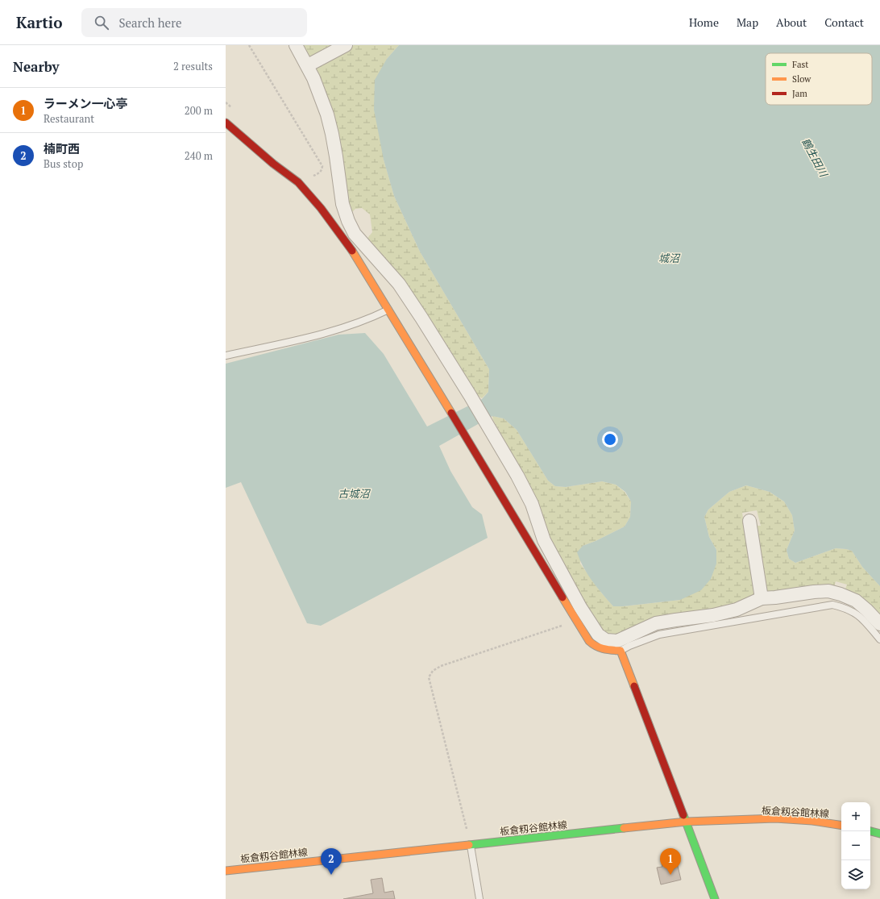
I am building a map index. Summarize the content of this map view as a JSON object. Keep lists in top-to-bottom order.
{
  "streets": {
    "street": ["板倉籾谷館林線"]
  },
  "water": ["鶴生田川", "城沼", "古城沼"],
  "legend": ["Fast", "Slow", "Jam"],
  "page": {
    "header": "Kartio",
    "search": "Search here",
    "nav": [
      "Home",
      "Map",
      "About",
      "Contact"
    ],
    "heading": ["Nearby", "2 results"],
    "list": [
      {
        "mark": "1",
        "name": "ラーメン一心亭",
        "note": "Restaurant",
        "value": "200 m"
      },
      {
        "mark": "2",
        "name": "楠町西",
        "note": "Bus stop",
        "value": "240 m"
      }
    ],
    "map_buttons": ["+", "−"],
    "pins": ["1", "2"]
  }
}
